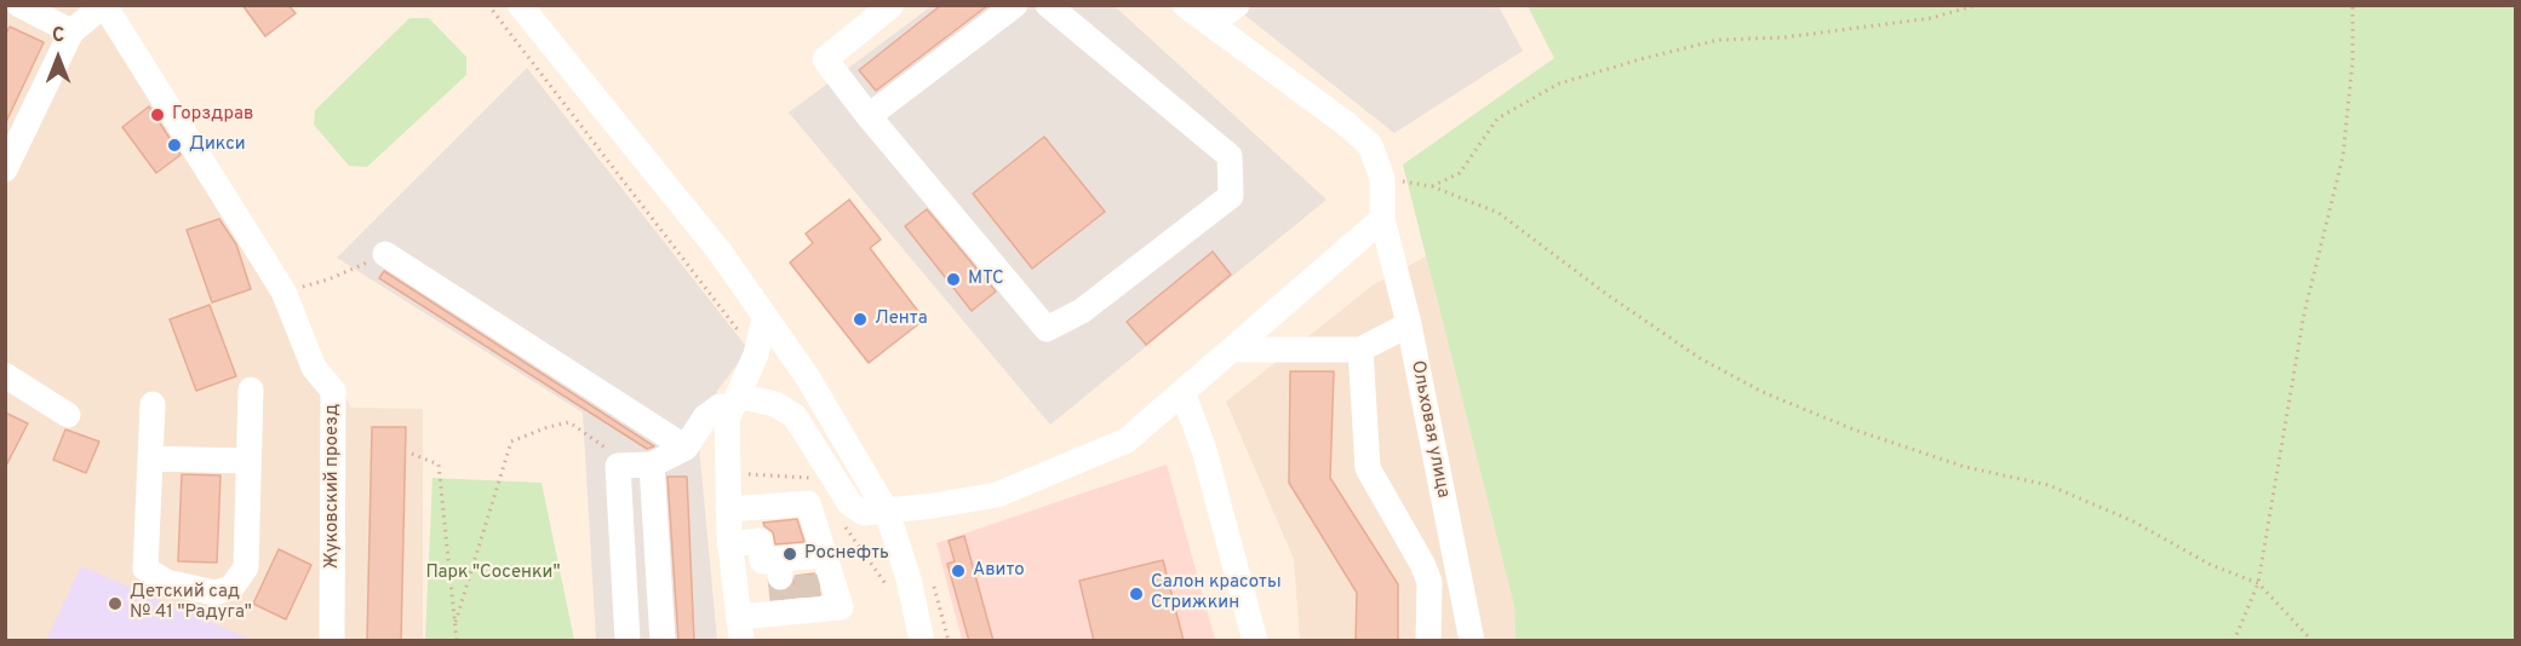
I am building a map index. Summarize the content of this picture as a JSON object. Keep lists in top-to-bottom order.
{
  "streets": {
    "street": ["Ольховая улица", "Жуковский проезд"]
  },
  "parks": ["Парк \"Сосенки\""],
  "places": [
    "Горздрав",
    "Дикси",
    "МТС",
    "Лента",
    "Роснефть",
    "Авито",
    "Салон красоты Стрижкин",
    "Детский сад № 41 \"Радуга\""
  ],
  "north": "top"
}
